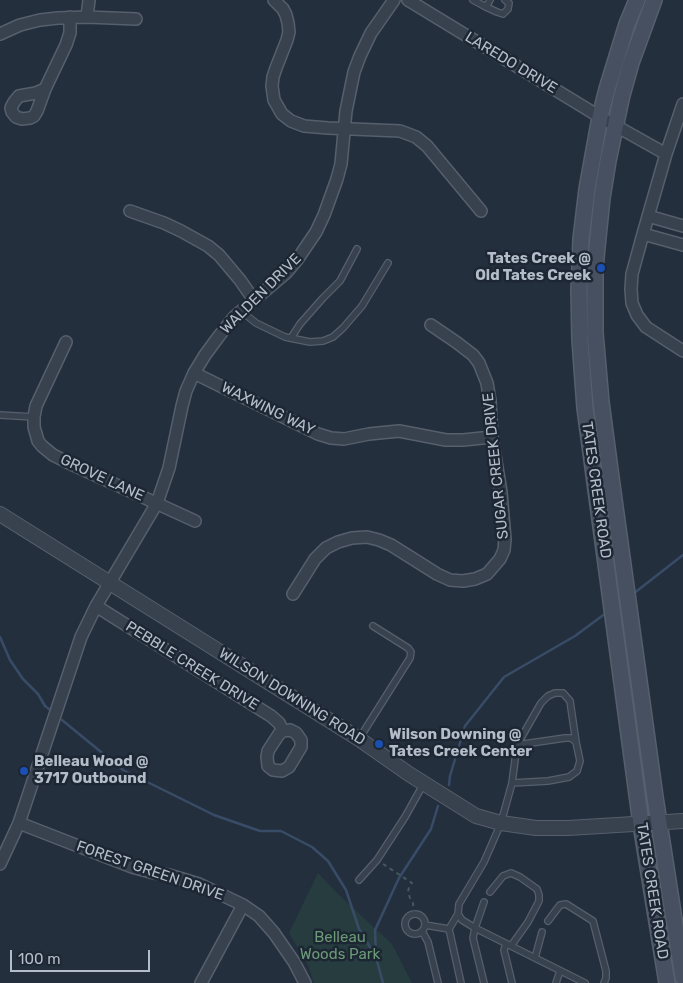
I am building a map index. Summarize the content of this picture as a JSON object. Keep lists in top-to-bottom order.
{
  "streets": {
    "main road": ["TATES CREEK ROAD"],
    "street": [
      "LAREDO DRIVE",
      "WALDEN DRIVE",
      "WAXWING WAY",
      "SUGAR CREEK DRIVE",
      "GROVE LANE",
      "PEBBLE CREEK DRIVE",
      "WILSON DOWNING ROAD",
      "FOREST GREEN DRIVE"
    ]
  },
  "crossings": [
    ["LAREDO DRIVE", "TATES CREEK ROAD"],
    ["WALDEN DRIVE", "WAXWING WAY"],
    ["WALDEN DRIVE", "GROVE LANE"],
    ["WALDEN DRIVE", "PEBBLE CREEK DRIVE"],
    ["WALDEN DRIVE", "WILSON DOWNING ROAD"],
    ["WALDEN DRIVE", "FOREST GREEN DRIVE"],
    ["WAXWING WAY", "SUGAR CREEK DRIVE"],
    ["TATES CREEK ROAD", "WILSON DOWNING ROAD"]
  ],
  "parks": ["Belleau Woods Park"],
  "places": ["Tates Creek @ Old Tates Creek", "Wilson Downing @ Tates Creek Center", "Belleau Wood @ 3717 Outbound"],
  "scale_bar": "100 m"
}
